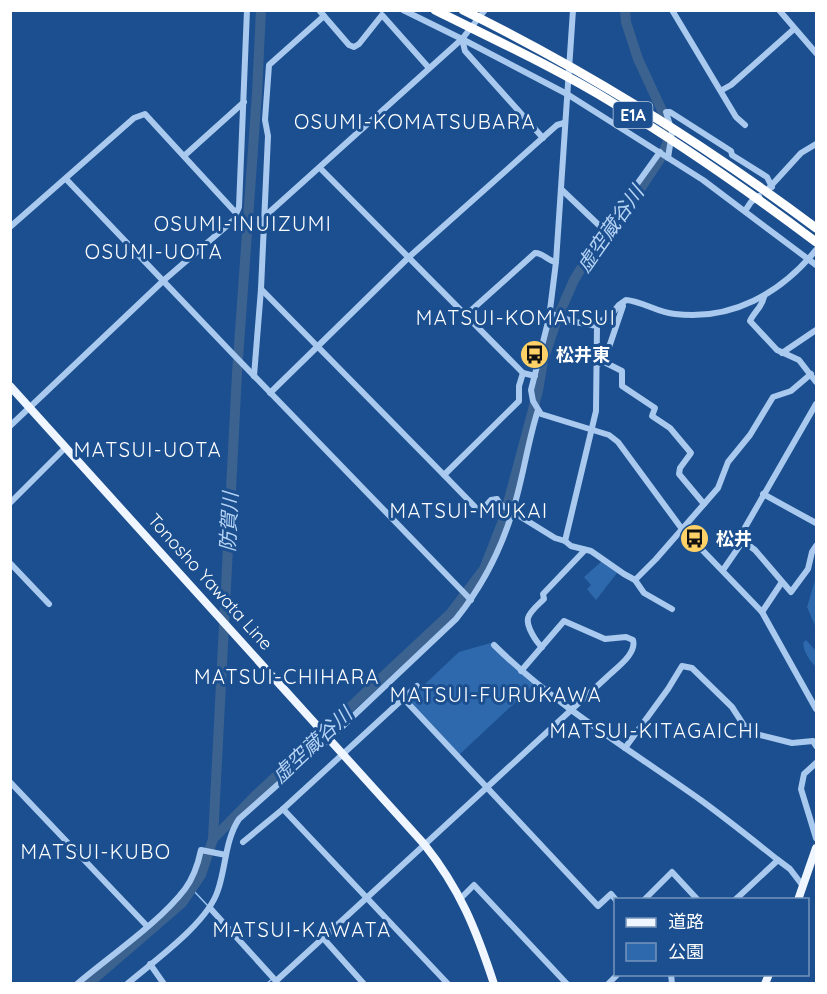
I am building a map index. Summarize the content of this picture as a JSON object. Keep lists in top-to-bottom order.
{
  "streets": {
    "highway": ["E1A"],
    "main road": ["Tonosho Yawata Line"]
  },
  "districts": [
    "OSUMI-KOMATSUBARA",
    "OSUMI-INUIZUMI",
    "OSUMI-UOTA",
    "MATSUI-KOMATSUI",
    "MATSUI-UOTA",
    "MATSUI-MUKAI",
    "MATSUI-CHIHARA",
    "MATSUI-FURUKAWA",
    "MATSUI-KITAGAICHI",
    "MATSUI-KUBO",
    "MATSUI-KAWATA"
  ],
  "water": ["虚空蔵谷川", "防賀川"],
  "places": {
    "bus stop": ["松井東", "松井"]
  },
  "legend": ["道路", "公園"]
}
